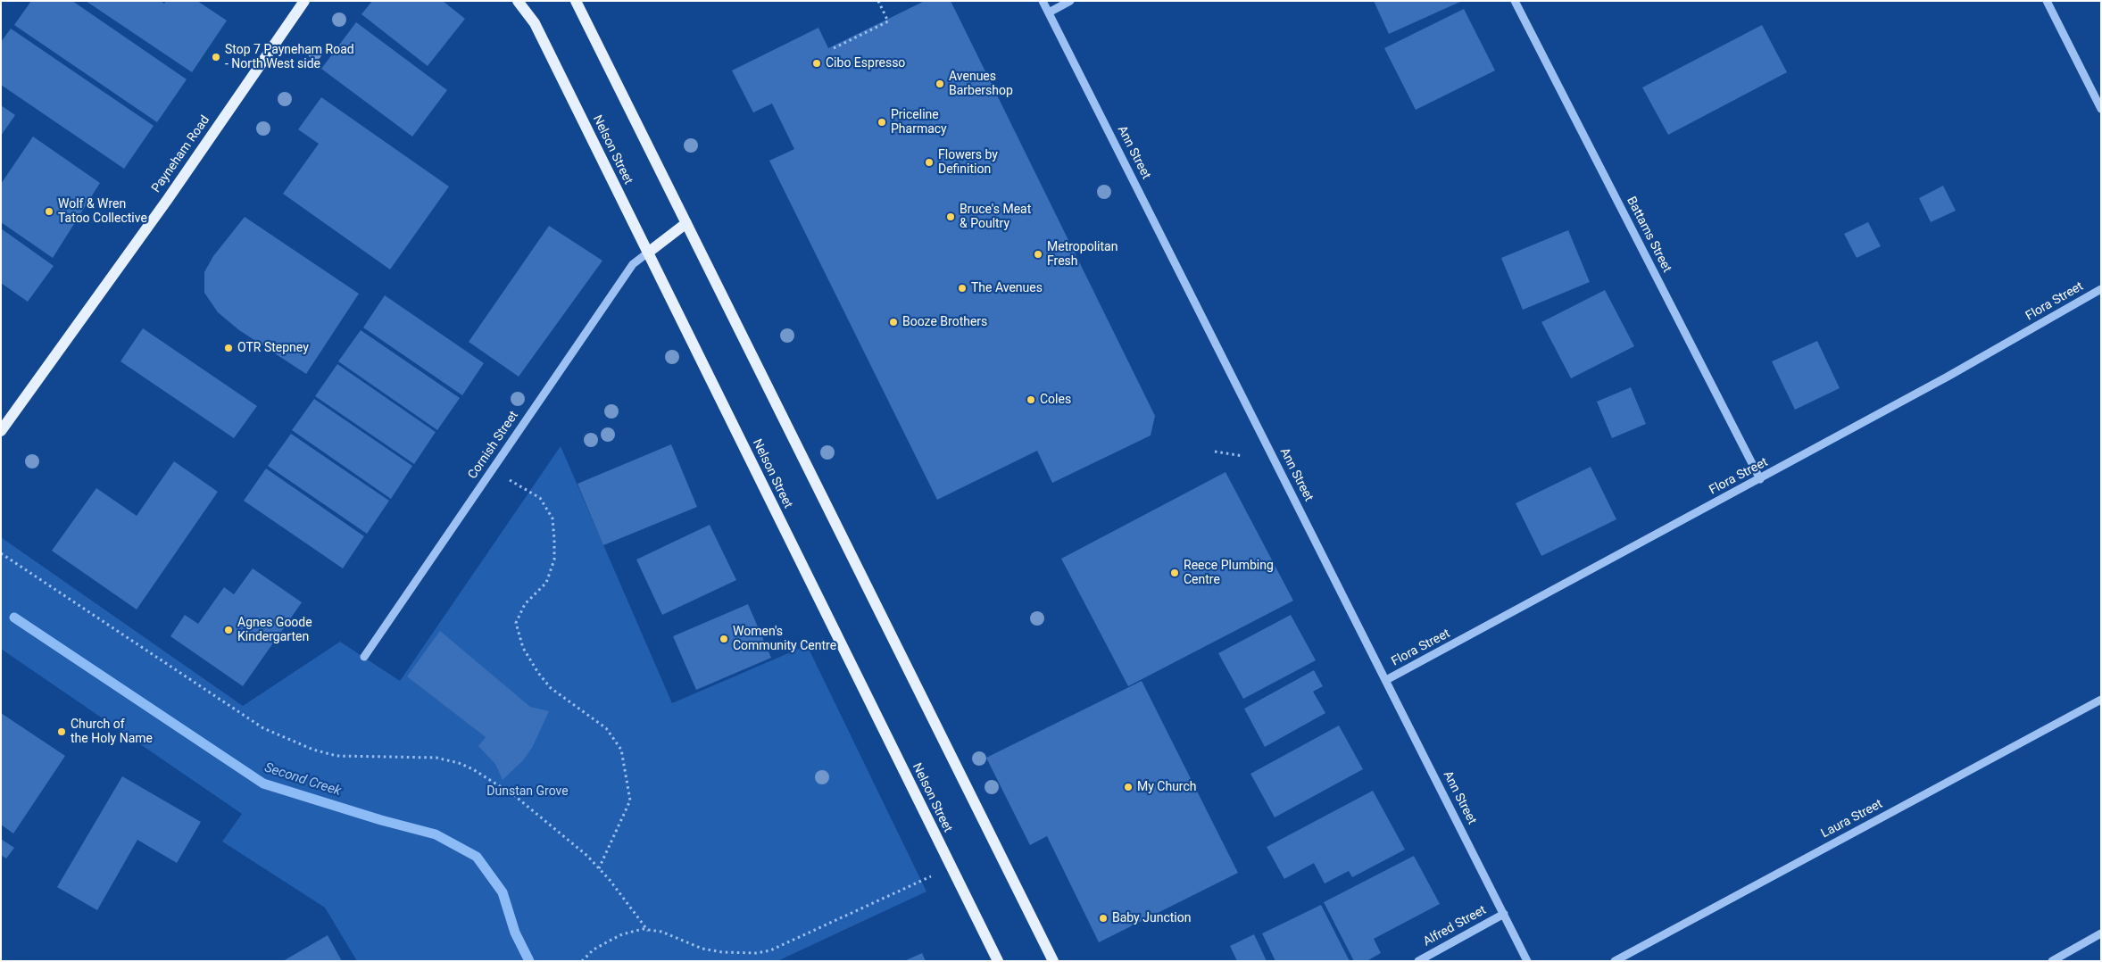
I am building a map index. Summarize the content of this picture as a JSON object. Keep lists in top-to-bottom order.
{
  "streets": {
    "main road": ["Nelson Street", "Payneham Road"],
    "street": [
      "Ann Street",
      "Battams Street",
      "Flora Street",
      "Cornish Street",
      "Laura Street",
      "Alfred Street"
    ]
  },
  "crossings": [
    ["Nelson Street", "Cornish Street"],
    ["Ann Street", "Flora Street"],
    ["Ann Street", "Alfred Street"],
    ["Battams Street", "Flora Street"]
  ],
  "water": ["Second Creek"],
  "parks": ["Dunstan Grove"],
  "places": [
    "Stop 7 Payneham Road - North West side",
    "Cibo Espresso",
    "Avenues Barbershop",
    "Priceline Pharmacy",
    "Flowers by Definition",
    "Wolf & Wren Tatoo Collective",
    "Bruce's Meat & Poultry",
    "Metropolitan Fresh",
    "The Avenues",
    "Booze Brothers",
    "OTR Stepney",
    "Coles",
    "Reece Plumbing Centre",
    "Agnes Goode Kindergarten",
    "Women's Community Centre",
    "Church of the Holy Name",
    "My Church",
    "Baby Junction"
  ]
}
